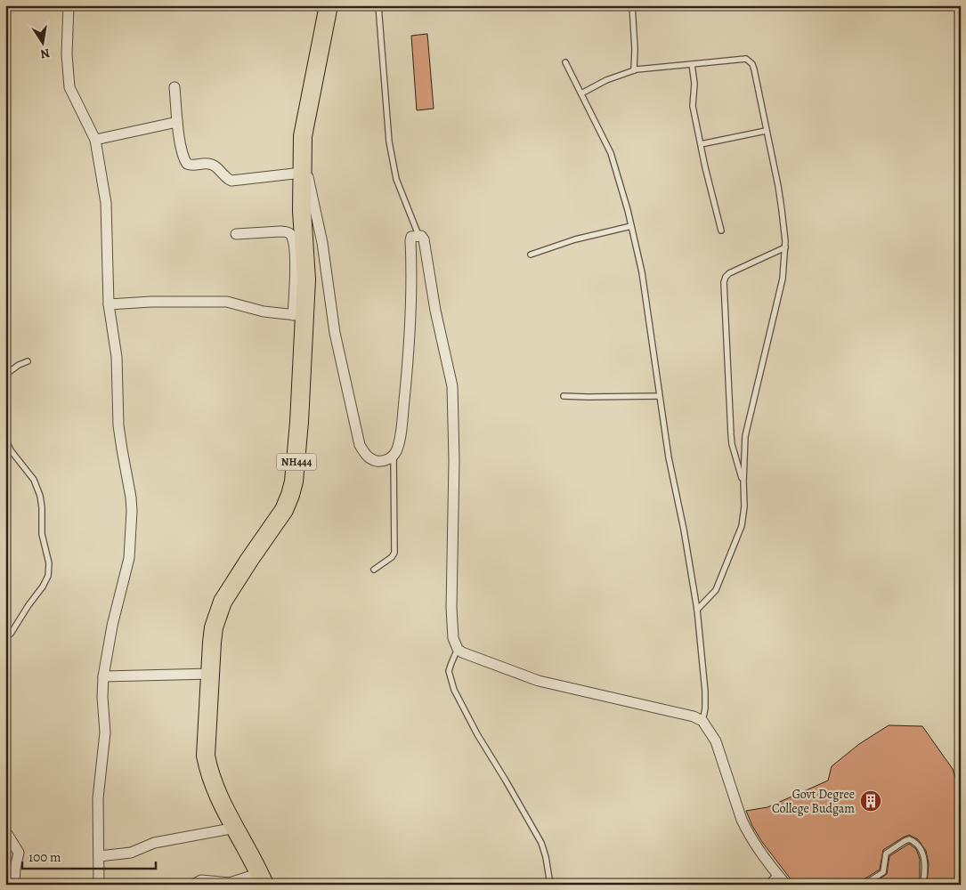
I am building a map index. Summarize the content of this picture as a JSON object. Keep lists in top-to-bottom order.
{
  "streets": {
    "highway": ["NH444"]
  },
  "places": {
    "building": ["Govt Degree College Budgam"]
  },
  "scale_bar": "100 m",
  "north": "bottom"
}
